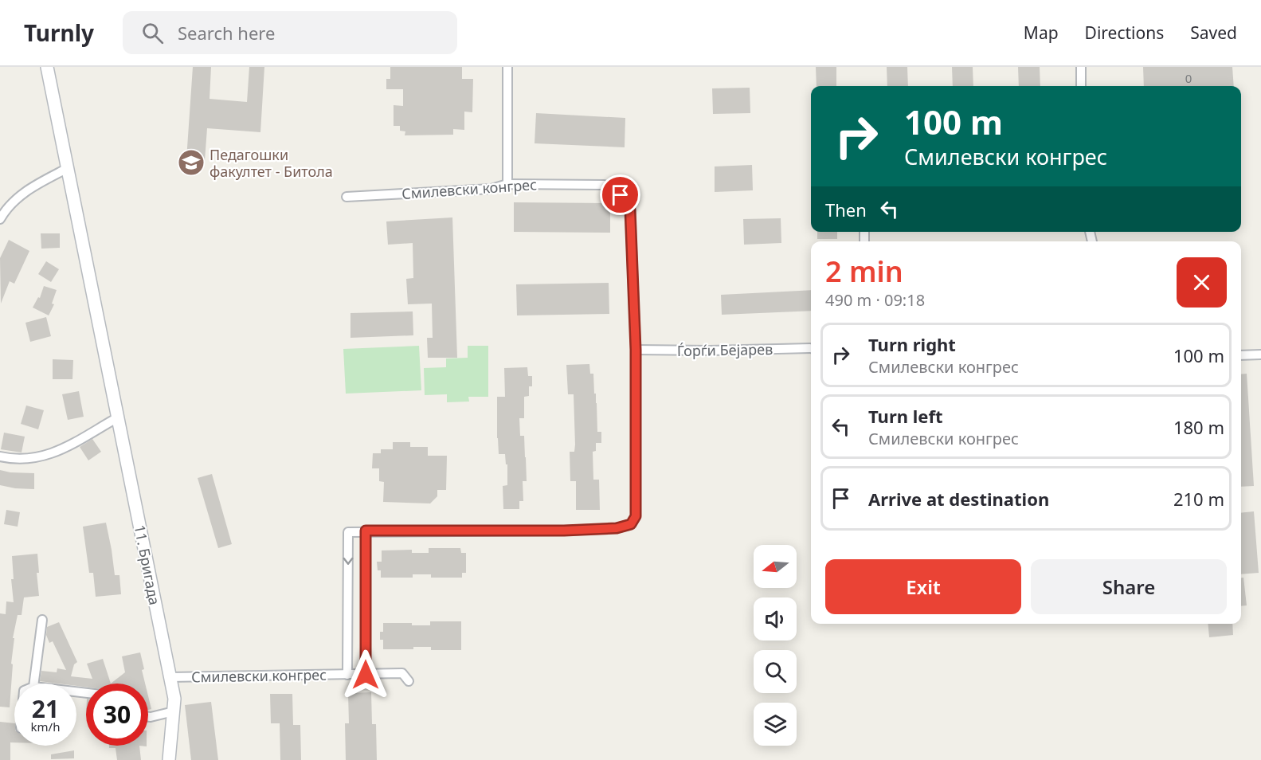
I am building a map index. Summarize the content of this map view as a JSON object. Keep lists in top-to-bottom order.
{
  "streets": {
    "main road": ["11. Бригада"],
    "street": ["Смилевски конгрес", "Ѓорѓи Бејарев"]
  },
  "crossings": [
    ["Смилевски конгрес", "Ѓорѓи Бејарев"],
    ["Смилевски конгрес", "11. Бригада"]
  ],
  "places": {
    "school or university": ["Педагошки факултет - Битола"]
  },
  "house_numbers": ["0"],
  "north": "left",
  "page": {
    "header": "Turnly",
    "search": "Search here",
    "nav": ["Map", "Directions", "Saved"],
    "turn": ["100 m", "Смилевски конгрес"],
    "then": "Then",
    "heading": ["2 min", "490 m · 09:18"],
    "list": [
      {
        "name": "Turn right",
        "note": "Смилевски конгрес",
        "value": "100 m"
      },
      {
        "name": "Turn left",
        "note": "Смилевски конгрес",
        "value": "180 m"
      },
      {
        "name": "Arrive at destination",
        "value": "210 m"
      }
    ],
    "buttons": ["Exit", "Share"],
    "speed": "21 km/h",
    "limit": "30"
  }
}
